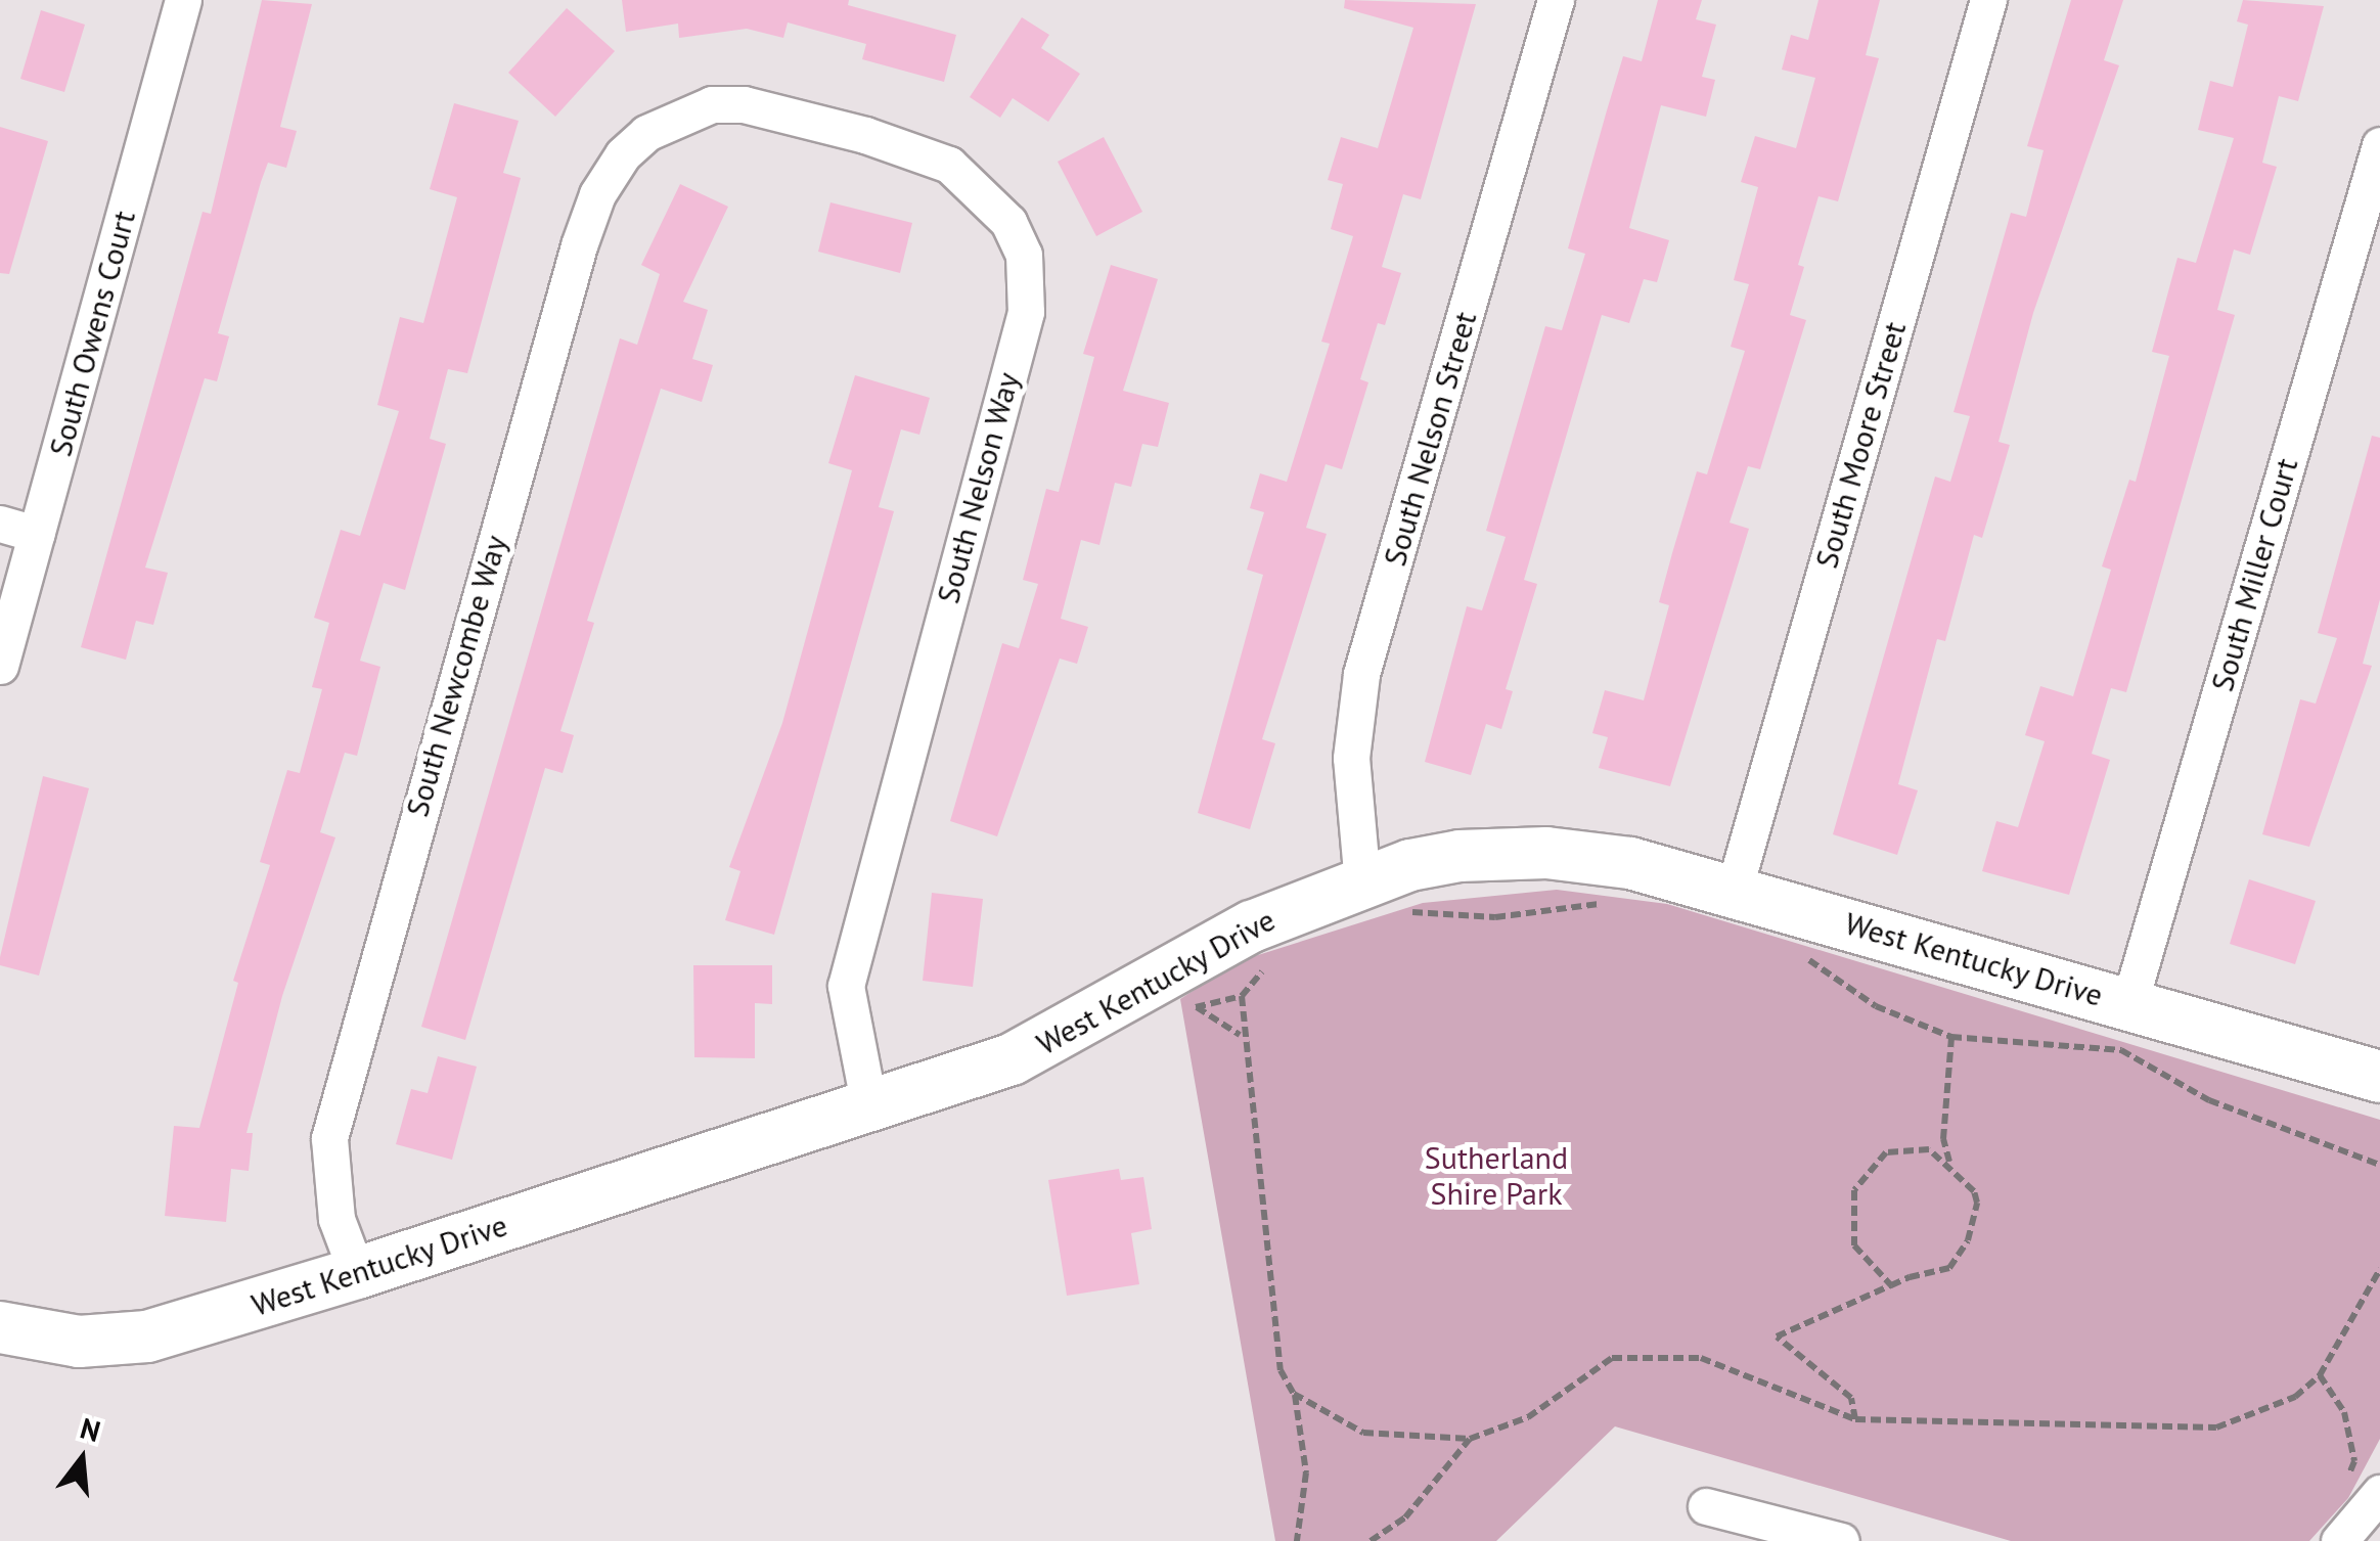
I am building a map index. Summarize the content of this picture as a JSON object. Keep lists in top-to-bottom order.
{
  "streets": {
    "street": [
      "South Owens Court",
      "South Nelson Street",
      "South Moore Street",
      "South Nelson Way",
      "South Miller Court",
      "South Newcombe Way",
      "West Kentucky Drive"
    ]
  },
  "crossings": [
    ["South Nelson Street", "West Kentucky Drive"],
    ["South Moore Street", "West Kentucky Drive"],
    ["South Nelson Way", "South Newcombe Way"],
    ["South Nelson Way", "West Kentucky Drive"],
    ["South Miller Court", "West Kentucky Drive"],
    ["South Newcombe Way", "West Kentucky Drive"]
  ],
  "parks": ["Sutherland Shire Park"],
  "north": "top"
}
